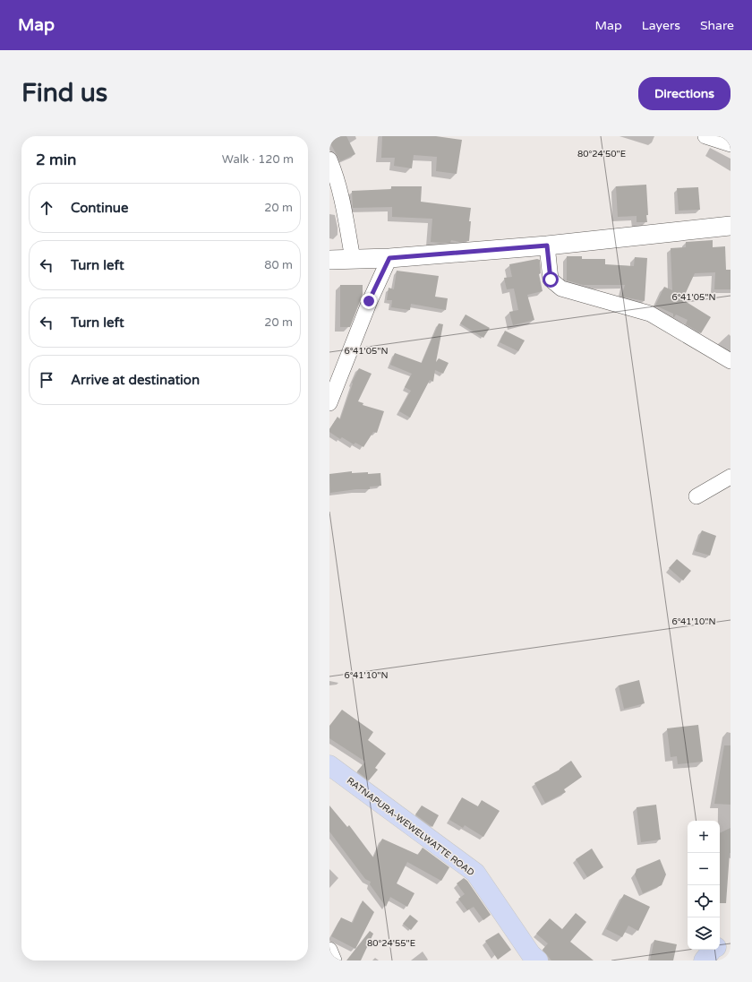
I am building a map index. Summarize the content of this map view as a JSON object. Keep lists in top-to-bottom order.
{
  "streets": {
    "main road": ["RATNAPURA-WEWELWATTE ROAD"]
  },
  "page": {
    "header": "Map",
    "nav": ["Map", "Layers", "Share"],
    "buttons": "Directions",
    "title": "Find us",
    "heading": ["2 min", "Walk · 120 m"],
    "list": [
      ["Continue", "20 m"],
      ["Turn left", "80 m"],
      ["Turn left", "20 m"],
      "Arrive at destination"
    ],
    "map_buttons": ["+", "−"]
  },
  "coordinates": [
    "80°24'50\"E",
    "6°41'05\"N",
    "6°41'10\"N",
    "80°24'55\"E"
  ]
}
